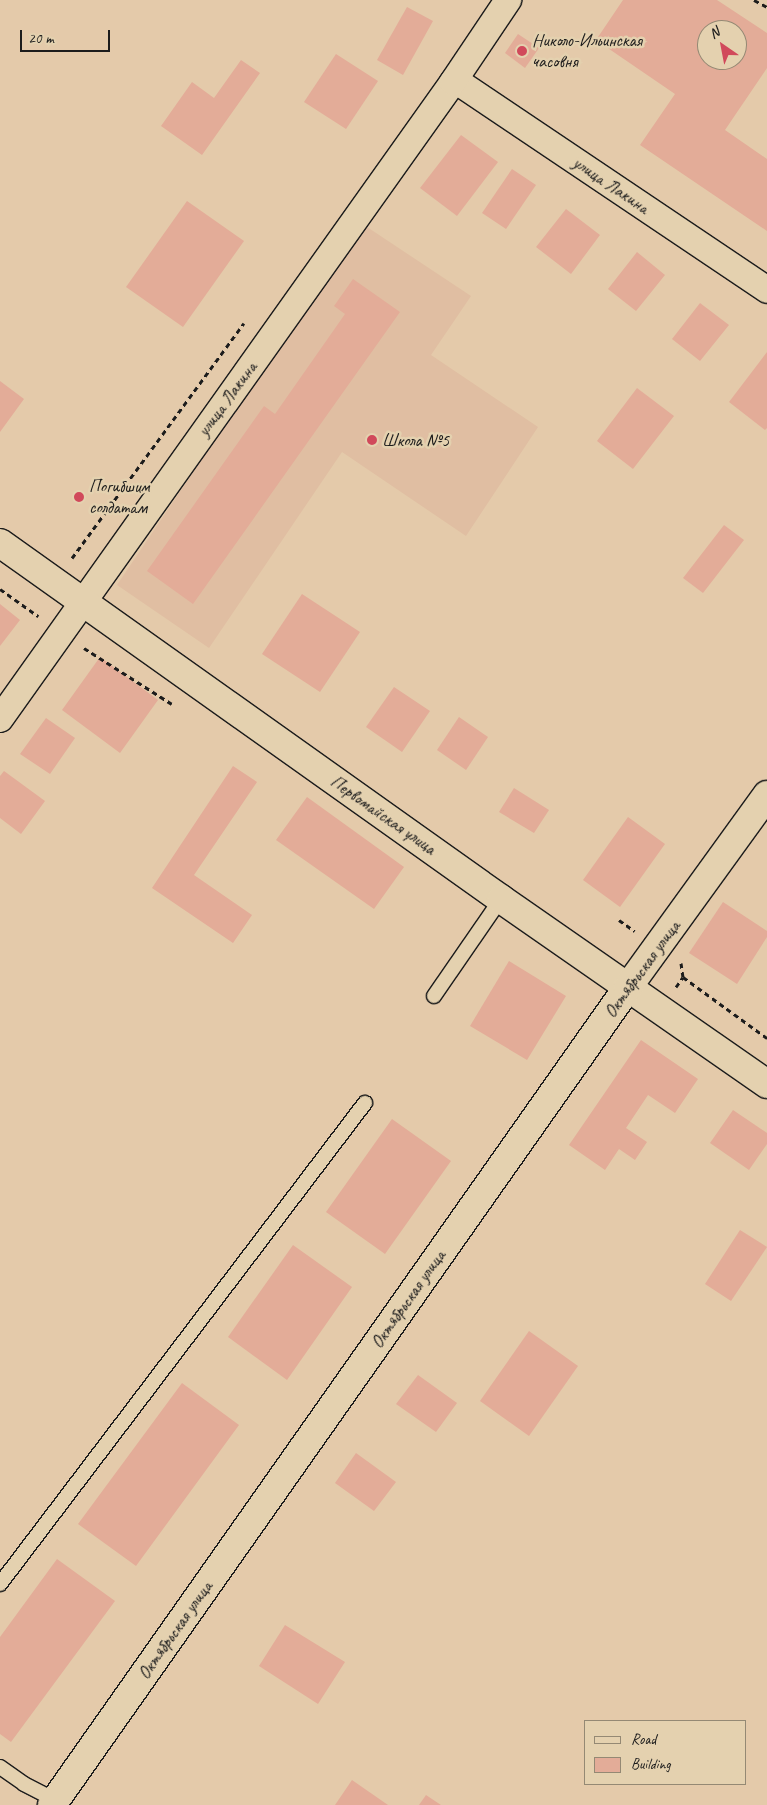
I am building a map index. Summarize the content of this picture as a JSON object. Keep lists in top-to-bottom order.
{
  "streets": {
    "street": ["улица Лакина", "Первомайская улица", "Октябрьская улица"]
  },
  "crossings": [
    ["улица Лакина", "Первомайская улица"],
    ["Первомайская улица", "Октябрьская улица"]
  ],
  "places": ["Николо-Ильинская часовня", "Школа №5", "Погибшим солдатам"],
  "legend": ["Road", "Building"],
  "scale_bar": "20 m",
  "north": "top left"
}
